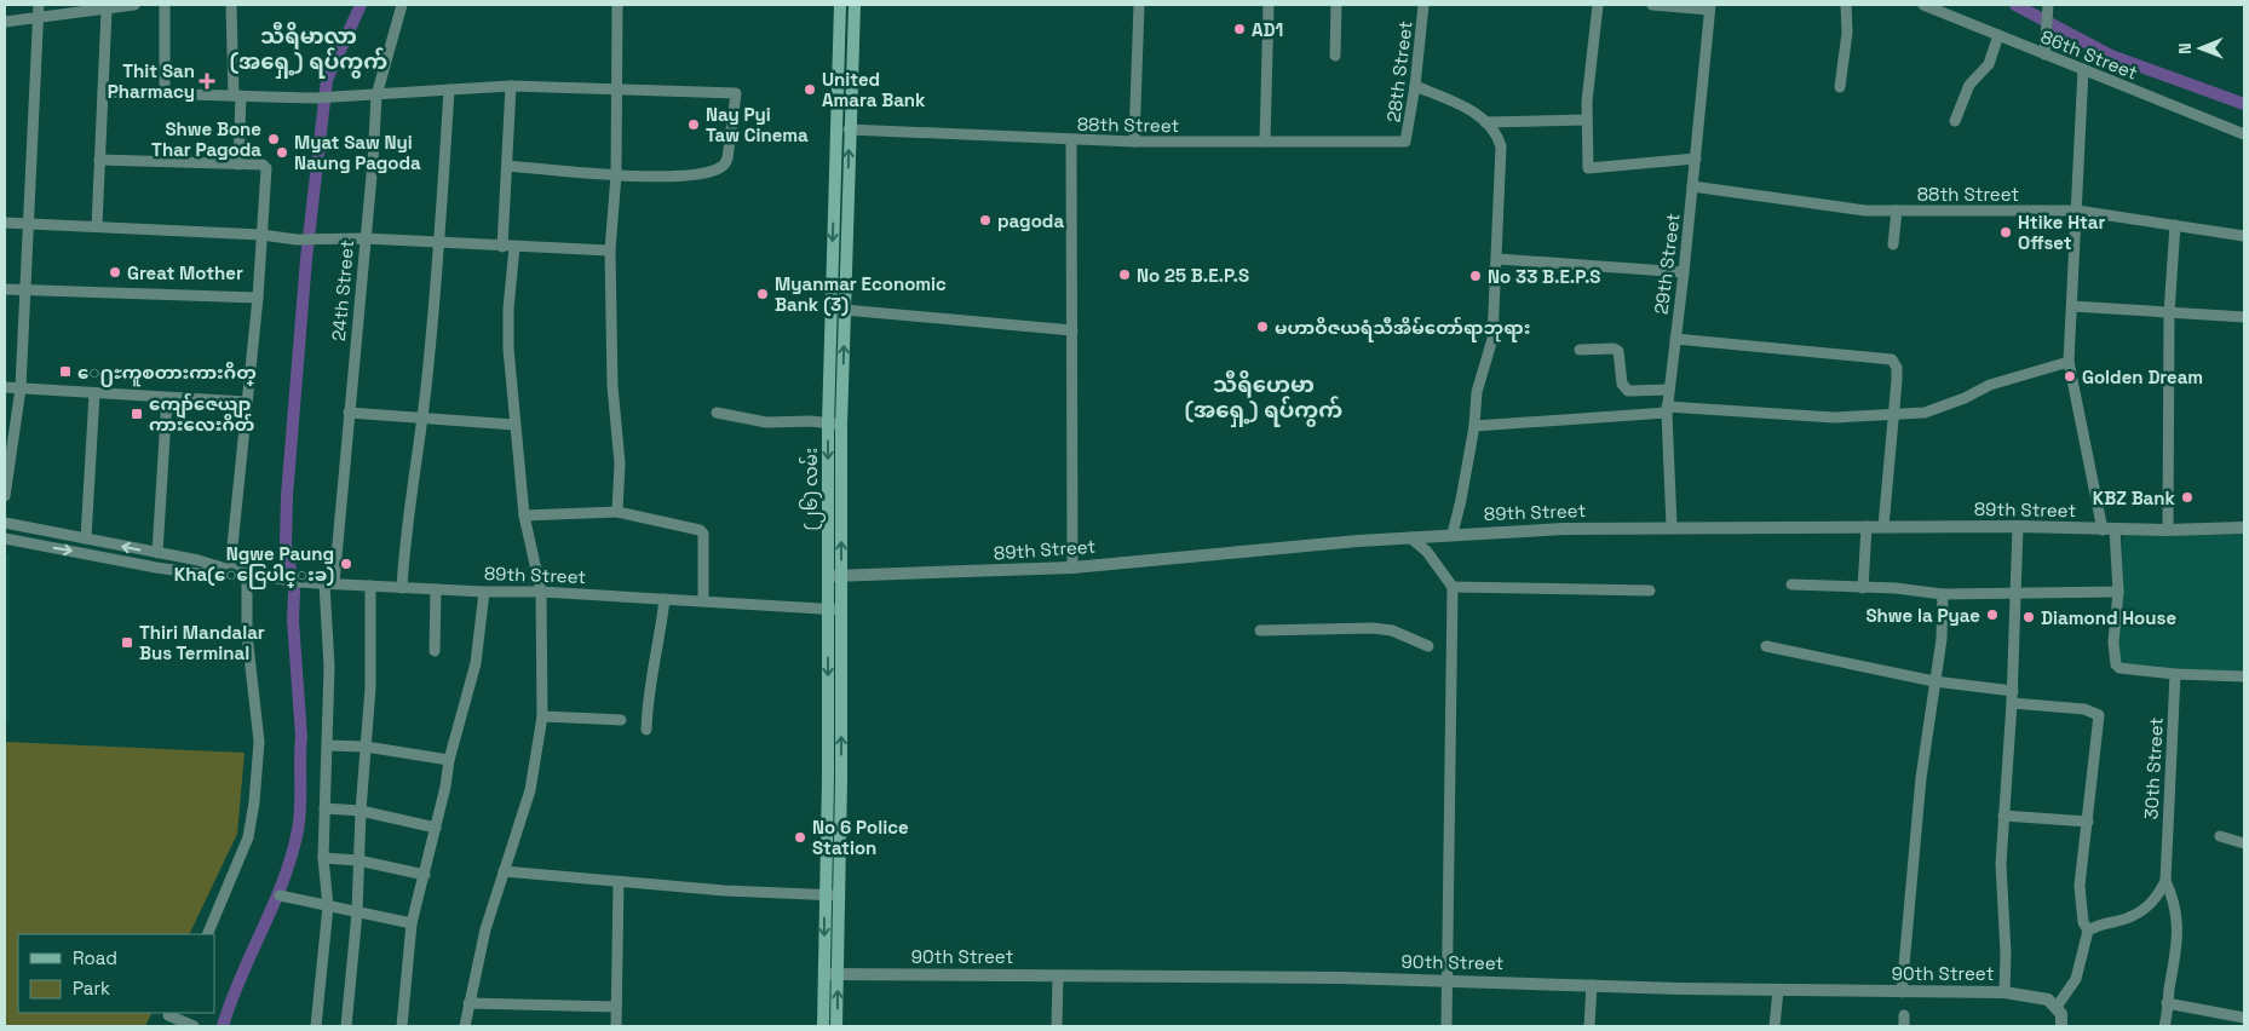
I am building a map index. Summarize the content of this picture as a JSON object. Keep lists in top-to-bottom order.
{
  "streets": {
    "main road": ["(၂၆) လမ်း"],
    "street": [
      "86th Street",
      "28th Street",
      "88th Street",
      "29th Street",
      "24th Street",
      "89th Street",
      "30th Street",
      "90th Street"
    ]
  },
  "crossings": [
    ["28th Street", "88th Street"],
    ["88th Street", "29th Street"],
    ["88th Street", "(၂၆) လမ်း"],
    ["29th Street", "89th Street"],
    ["24th Street", "89th Street"],
    ["(၂၆) လမ်း", "89th Street"],
    ["(၂၆) လမ်း", "90th Street"]
  ],
  "districts": ["သီရိမာလာ (အရှေ့) ရပ်ကွက်", "သီရိဟေမာ (အရှေ့) ရပ်ကွက်"],
  "places": {
    "other": [
      "AD1",
      "United Amara Bank",
      "Nay Pyi Taw Cinema",
      "Shwe Bone Thar Pagoda",
      "Myat Saw Nyi Naung Pagoda",
      "pagoda",
      "Htike Htar Offset",
      "Great Mother",
      "No 25 B.E.P.S",
      "No 33 B.E.P.S",
      "Myanmar Economic Bank (3)",
      "မဟာဝိဇယရံသီအိမ်တော်ရာဘုရား",
      "Golden Dream",
      "KBZ Bank",
      "Ngwe Paung Kha(ေငြေပါင္းခ)",
      "Shwe la Pyae",
      "Diamond House",
      "No 6 Police Station"
    ],
    "health": ["Thit San Pharmacy"],
    "transit": ["ေ႐ႊကူစတားကားဂိတ္", "ကျော်ဇေယျာ ကားလေးဂိတ်", "Thiri Mandalar Bus Terminal"]
  },
  "legend": ["Road", "Park"],
  "north": "left"
}
